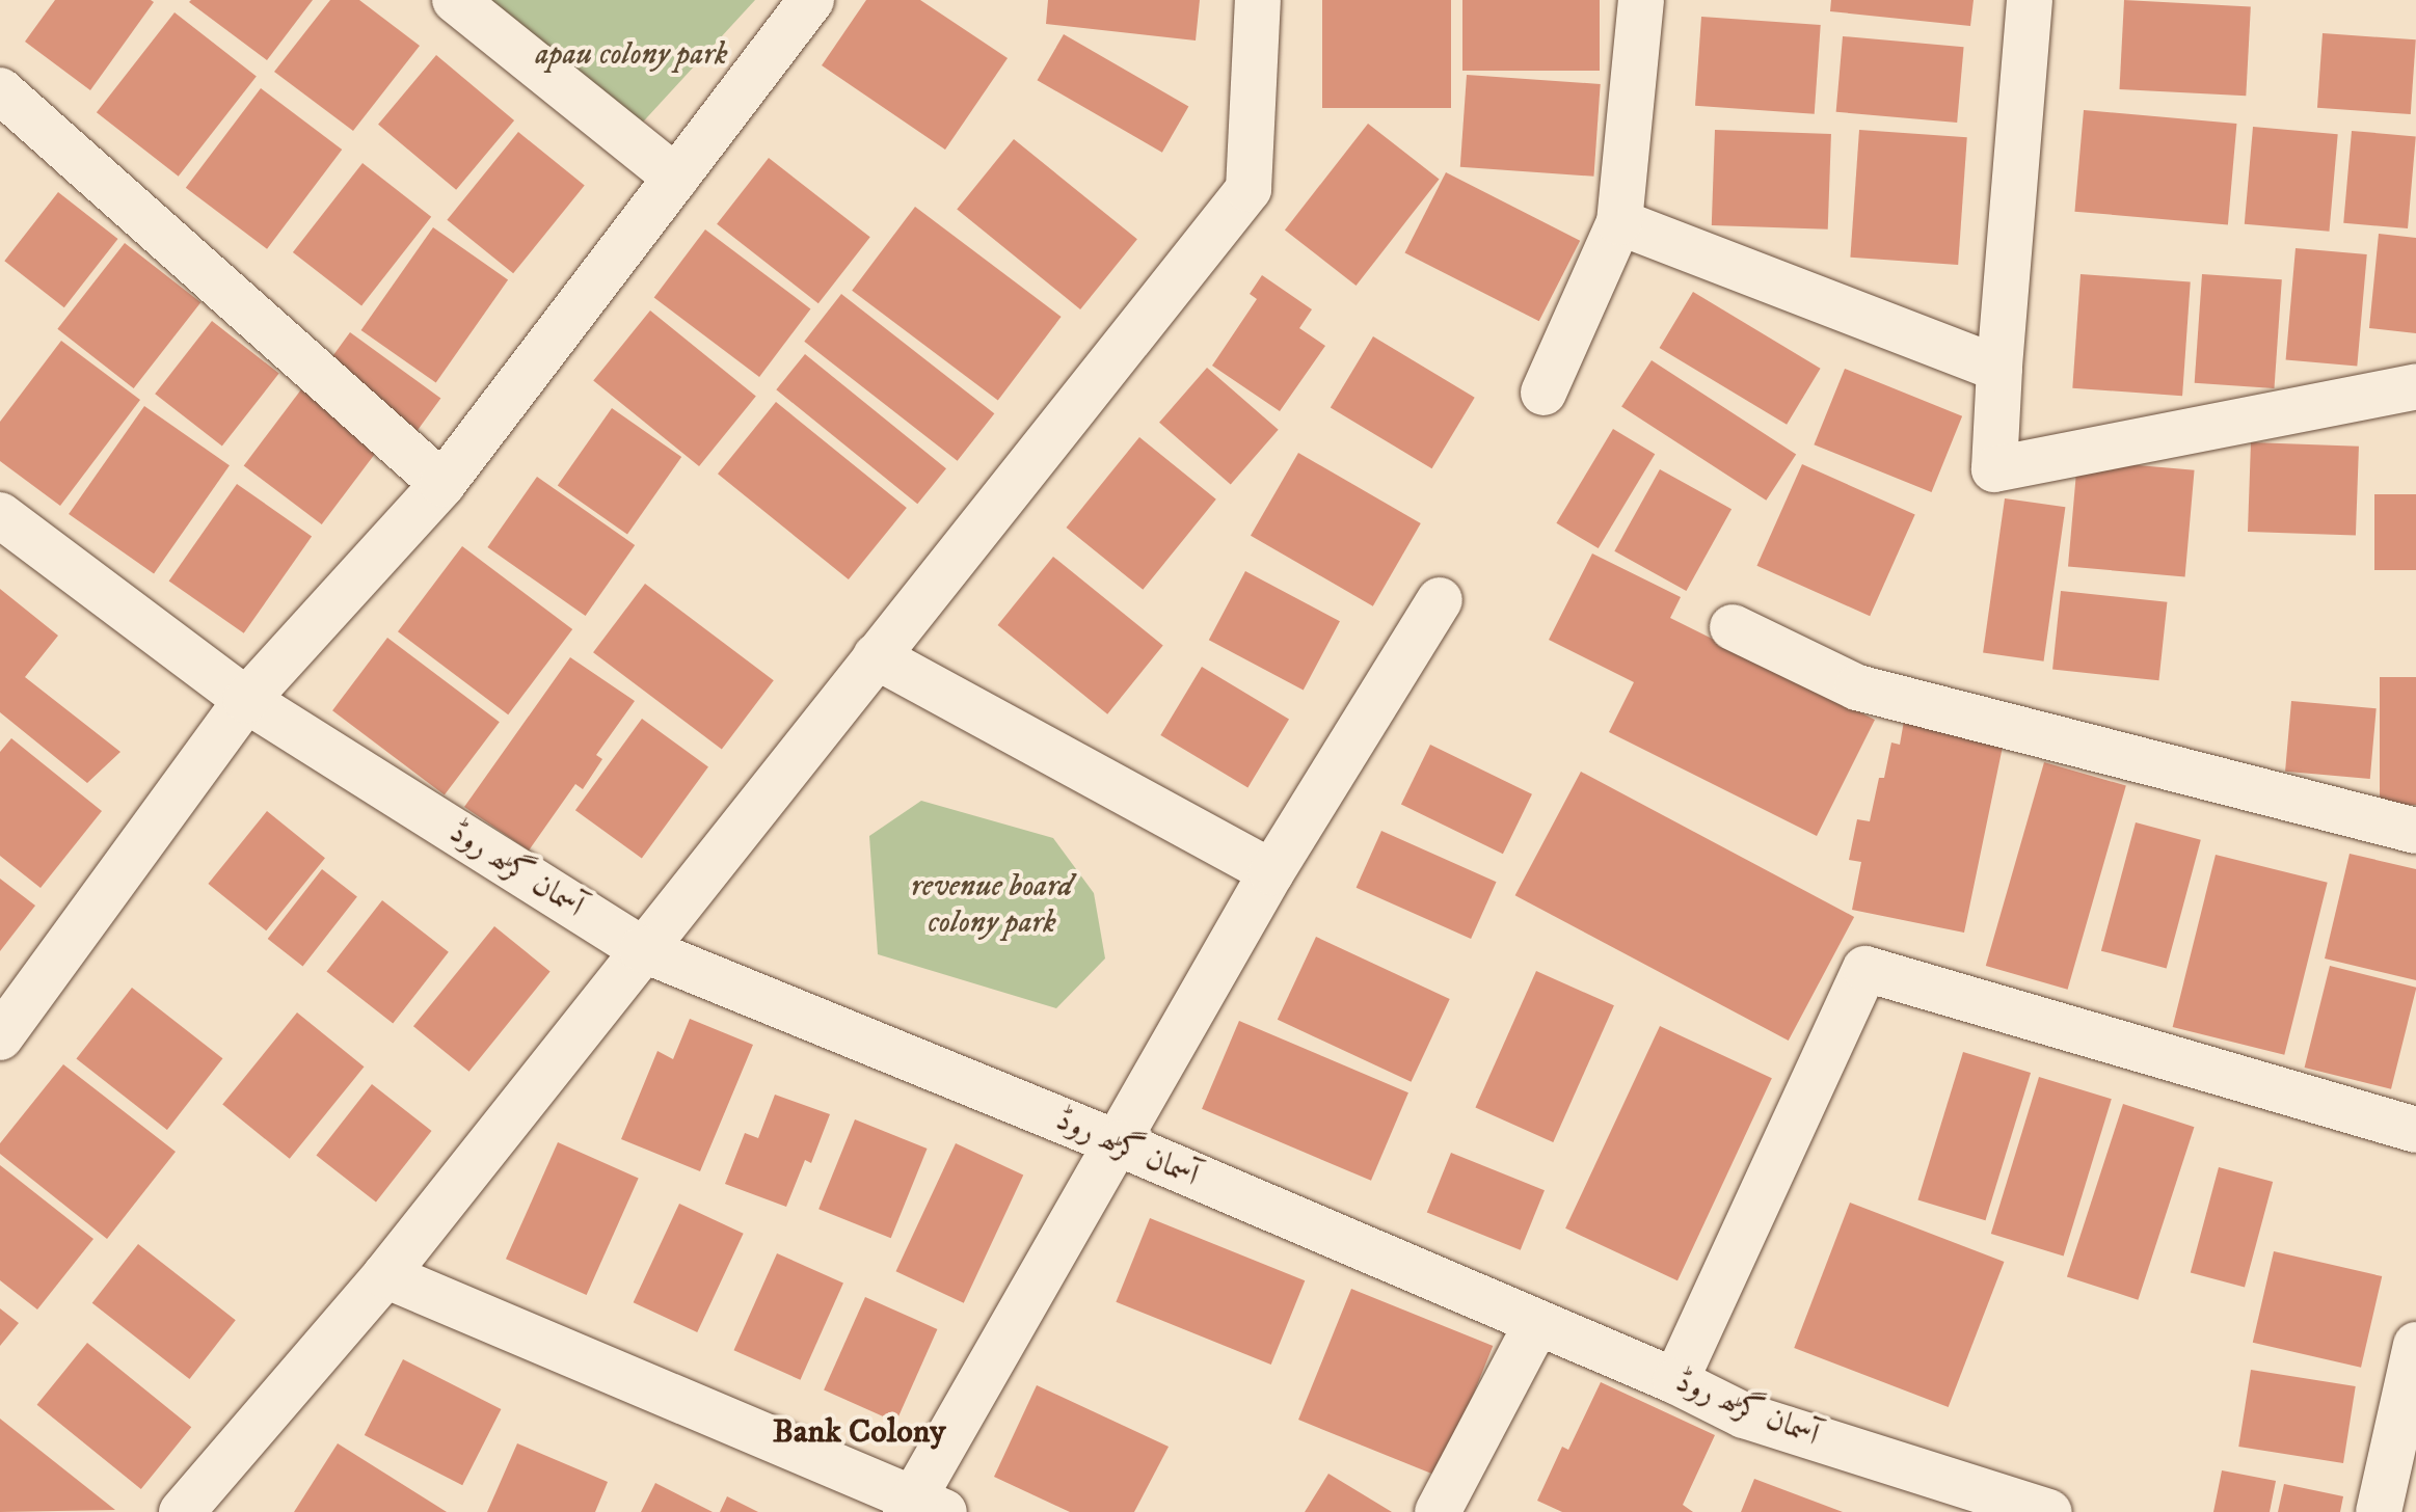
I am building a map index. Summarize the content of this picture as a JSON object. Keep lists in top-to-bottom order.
{
  "streets": {
    "street": ["آسمان گڑھ روڈ"]
  },
  "districts": ["Bank Colony"],
  "parks": ["apau colony park", "revenue board colony park"]
}
